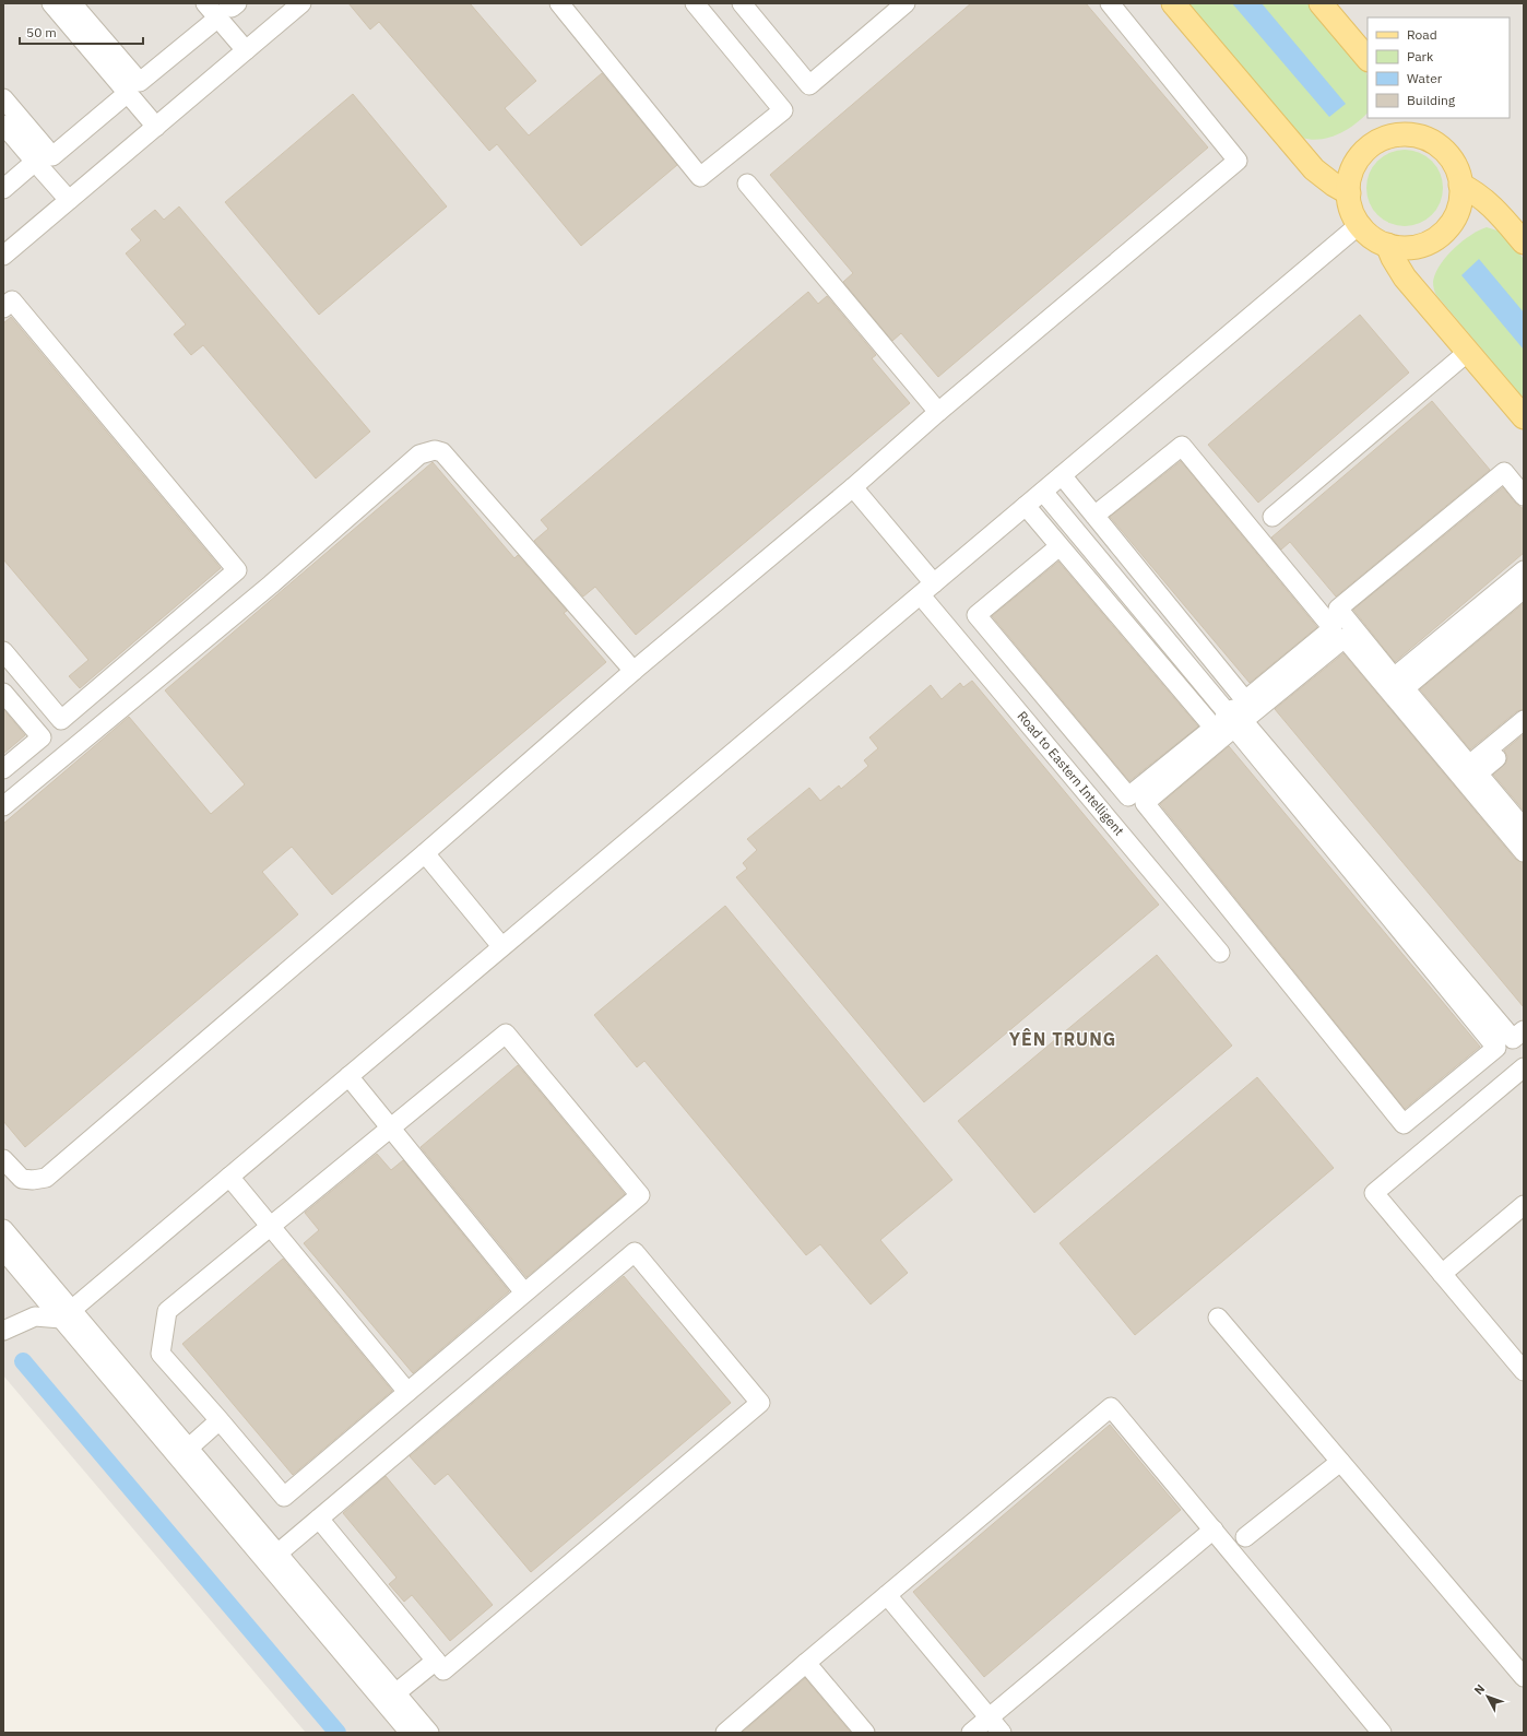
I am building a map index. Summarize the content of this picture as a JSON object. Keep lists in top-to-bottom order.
{
  "streets": {
    "street": ["Road to Eastern Intelligent"]
  },
  "districts": ["YÊN TRUNG"],
  "legend": [
    "Road",
    "Park",
    "Water",
    "Building"
  ],
  "scale_bar": "50 m",
  "north": "top left"
}
